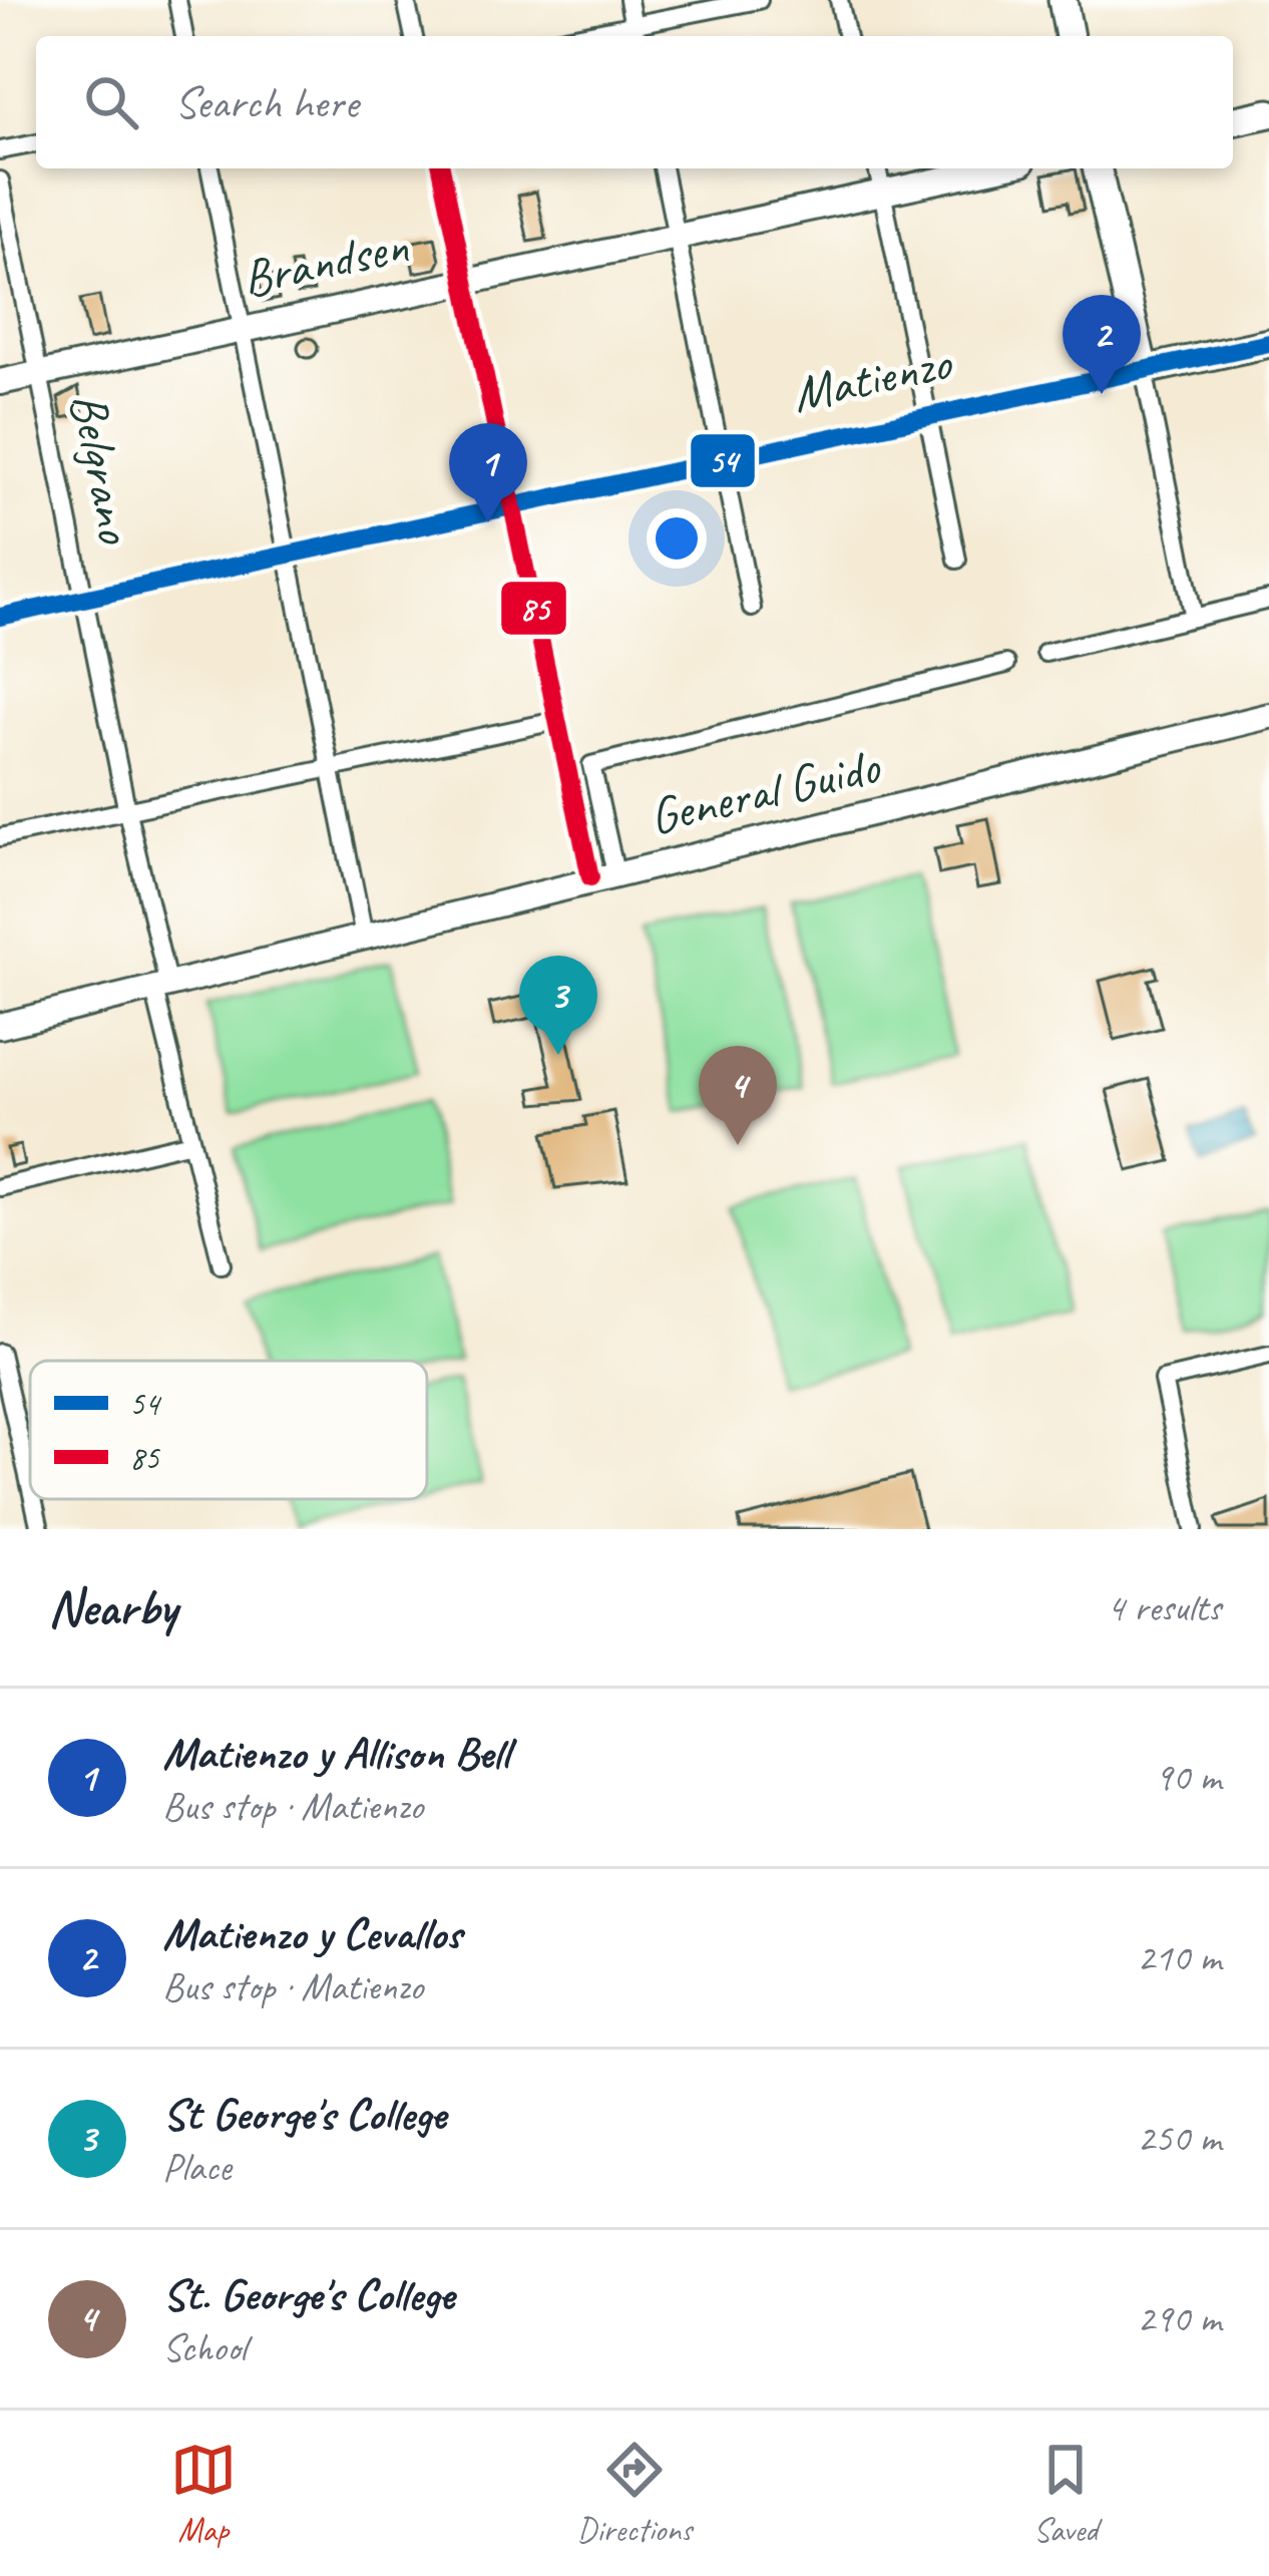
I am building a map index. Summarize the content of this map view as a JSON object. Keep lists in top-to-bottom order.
{
  "streets": {
    "main road": ["Brandsen", "Matienzo", "General Guido"],
    "street": ["Belgrano"]
  },
  "crossings": [
    ["Brandsen", "Belgrano"],
    ["Matienzo", "Belgrano"],
    ["Belgrano", "General Guido"]
  ],
  "lines": ["transit line 85", "transit line 54"],
  "legend": ["54", "85"],
  "page": {
    "search": "Search here",
    "pins": [
      "2",
      "1",
      "3",
      "4"
    ],
    "heading": ["Nearby", "4 results"],
    "list": [
      {
        "mark": "1",
        "name": "Matienzo y Allison Bell",
        "note": "Bus stop · Matienzo",
        "value": "90 m"
      },
      {
        "mark": "2",
        "name": "Matienzo y Cevallos",
        "note": "Bus stop · Matienzo",
        "value": "210 m"
      },
      {
        "mark": "3",
        "name": "St George's College",
        "note": "Place",
        "value": "250 m"
      },
      {
        "mark": "4",
        "name": "St. George's College",
        "note": "School",
        "value": "290 m"
      }
    ],
    "nav": ["Map", "Directions", "Saved"]
  }
}
